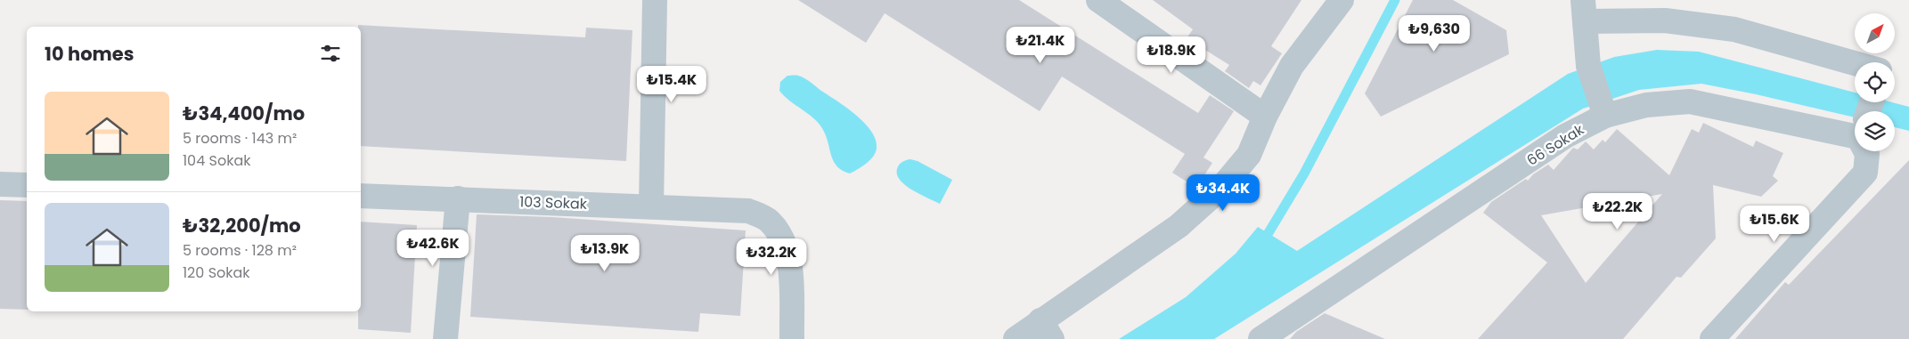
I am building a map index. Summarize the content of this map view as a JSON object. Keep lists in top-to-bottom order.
{
  "streets": {
    "street": ["66 Sokak", "103 Sokak"]
  },
  "north": "top right",
  "page": {
    "price": [
      "₺9,630",
      "₺21.4K",
      "₺18.9K",
      "₺15.4K",
      "₺34.4K",
      "₺22.2K",
      "₺15.6K",
      "₺42.6K",
      "₺13.9K",
      "₺32.2K"
    ],
    "heading": "10 homes",
    "list": [
      {
        "name": "₺34,400/mo",
        "note": "5 rooms · 143 m² · 104 Sokak"
      },
      {
        "name": "₺32,200/mo",
        "note": "5 rooms · 128 m² · 120 Sokak"
      }
    ]
  }
}
